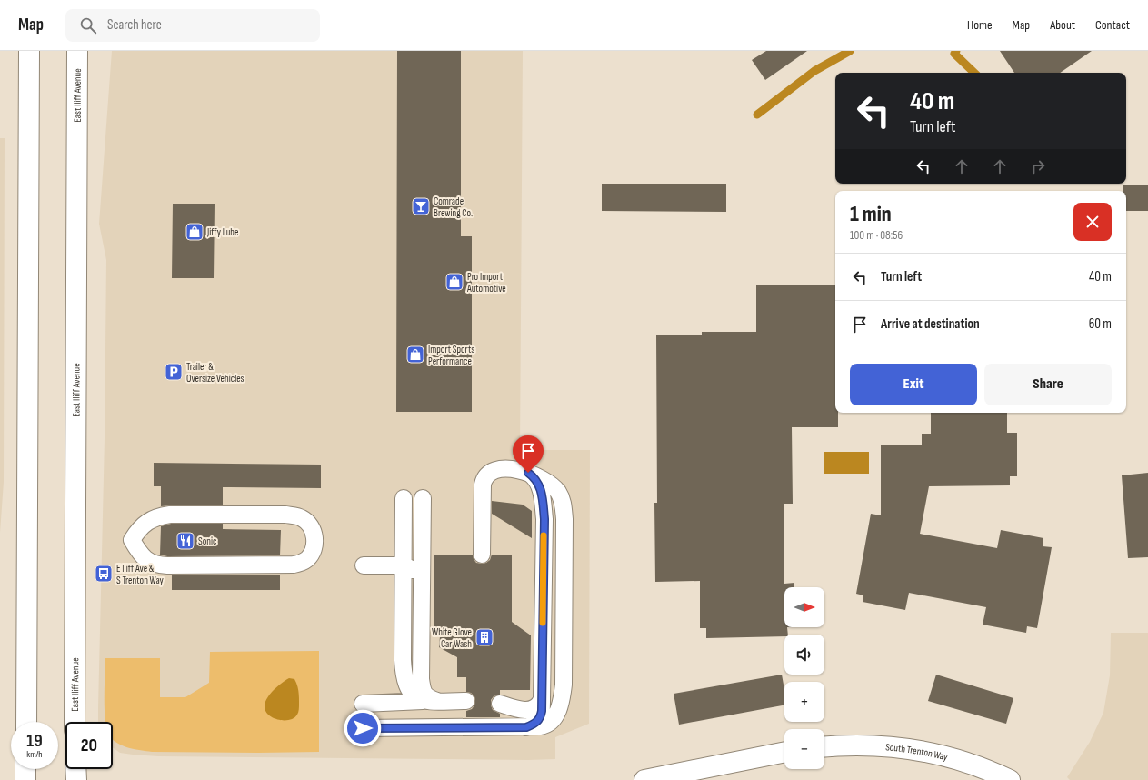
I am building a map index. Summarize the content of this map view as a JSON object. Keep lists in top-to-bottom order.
{
  "streets": {
    "main road": ["East Iliff Avenue", "South Trenton Way"]
  },
  "places": {
    "bar": ["Comrade Brewing Co."],
    "shop": ["Jiffy Lube", "Pro Import Automotive", "Import Sports Performance"],
    "parking": ["Trailer & Oversize Vehicles"],
    "restaurant": ["Sonic"],
    "bus stop": ["E Iliff Ave & S Trenton Way"],
    "building": ["White Glove Car Wash"]
  },
  "north": "right",
  "page": {
    "header": "Map",
    "search": "Search here",
    "nav": [
      "Home",
      "Map",
      "About",
      "Contact"
    ],
    "turn": ["40 m", "Turn left"],
    "heading": ["1 min", "100 m · 08:56"],
    "list": [
      {
        "name": "Turn left",
        "value": "40 m"
      },
      {
        "name": "Arrive at destination",
        "value": "60 m"
      }
    ],
    "buttons": ["Exit", "Share"],
    "map_buttons": ["+", "−"],
    "speed": "19 km/h",
    "limit": "20"
  }
}
